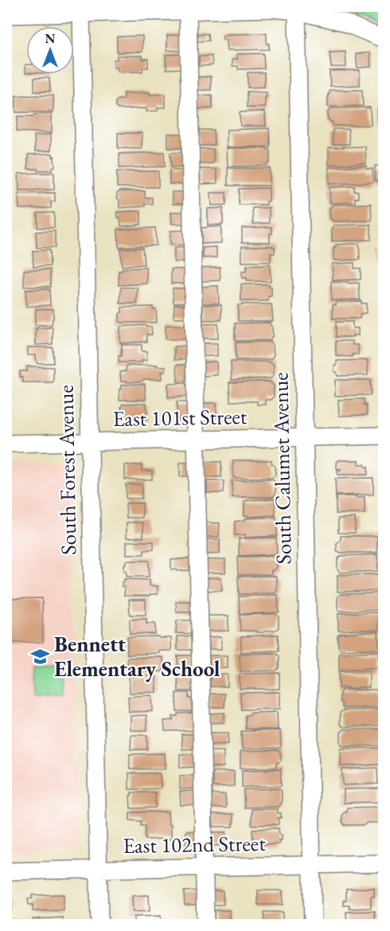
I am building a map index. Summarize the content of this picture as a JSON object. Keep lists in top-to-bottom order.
{
  "streets": {
    "street": [
      "East 101st Street",
      "South Calumet Avenue",
      "South Forest Avenue",
      "East 102nd Street"
    ]
  },
  "crossings": [
    ["East 101st Street", "South Calumet Avenue"],
    ["East 101st Street", "South Forest Avenue"],
    ["South Calumet Avenue", "East 102nd Street"],
    ["South Forest Avenue", "East 102nd Street"]
  ],
  "places": {
    "school or university": ["Bennett Elementary School"]
  },
  "north": "top"
}
